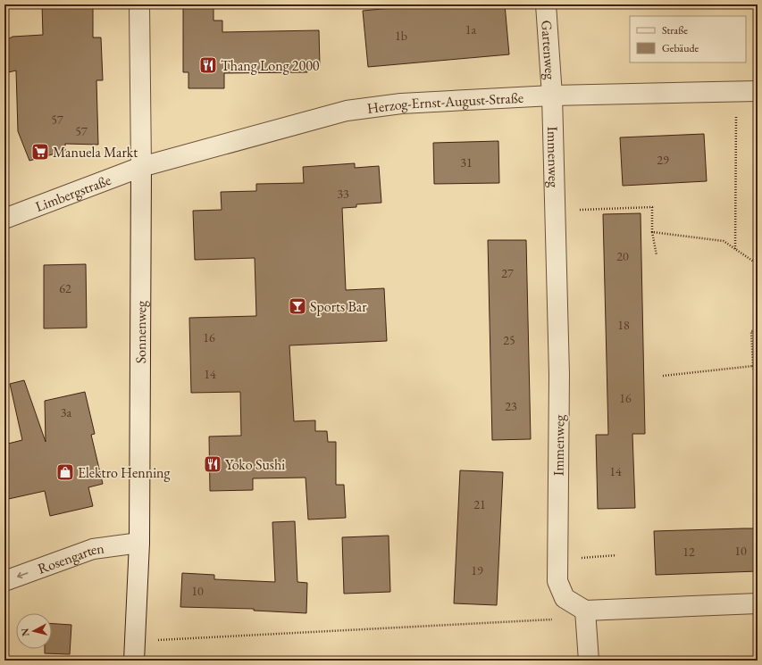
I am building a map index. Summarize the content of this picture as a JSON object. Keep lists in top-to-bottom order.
{
  "streets": {
    "street": [
      "Gartenweg",
      "Herzog-Ernst-August-Straße",
      "Immenweg",
      "Limbergstraße",
      "Sonnenweg",
      "Rosengarten"
    ]
  },
  "crossings": [
    ["Gartenweg", "Herzog-Ernst-August-Straße"],
    ["Gartenweg", "Immenweg"],
    ["Herzog-Ernst-August-Straße", "Immenweg"],
    ["Herzog-Ernst-August-Straße", "Limbergstraße"],
    ["Herzog-Ernst-August-Straße", "Sonnenweg"],
    ["Limbergstraße", "Sonnenweg"],
    ["Sonnenweg", "Rosengarten"]
  ],
  "one_way": ["Rosengarten"],
  "places": {
    "restaurant": ["Thang Long 2000", "Yoko Sushi"],
    "supermarket": ["Manuela Markt"],
    "bar": ["Sports Bar"],
    "shop": ["Elektro Henning"]
  },
  "house_numbers": [
    "1a",
    "1b",
    "57",
    "57",
    "29",
    "31",
    "33",
    "20",
    "27",
    "62",
    "18",
    "16",
    "25",
    "14",
    "16",
    "23",
    "3a",
    "14",
    "21",
    "10",
    "12",
    "19",
    "10"
  ],
  "legend": ["Straße", "Gebäude"],
  "north": "left"
}
